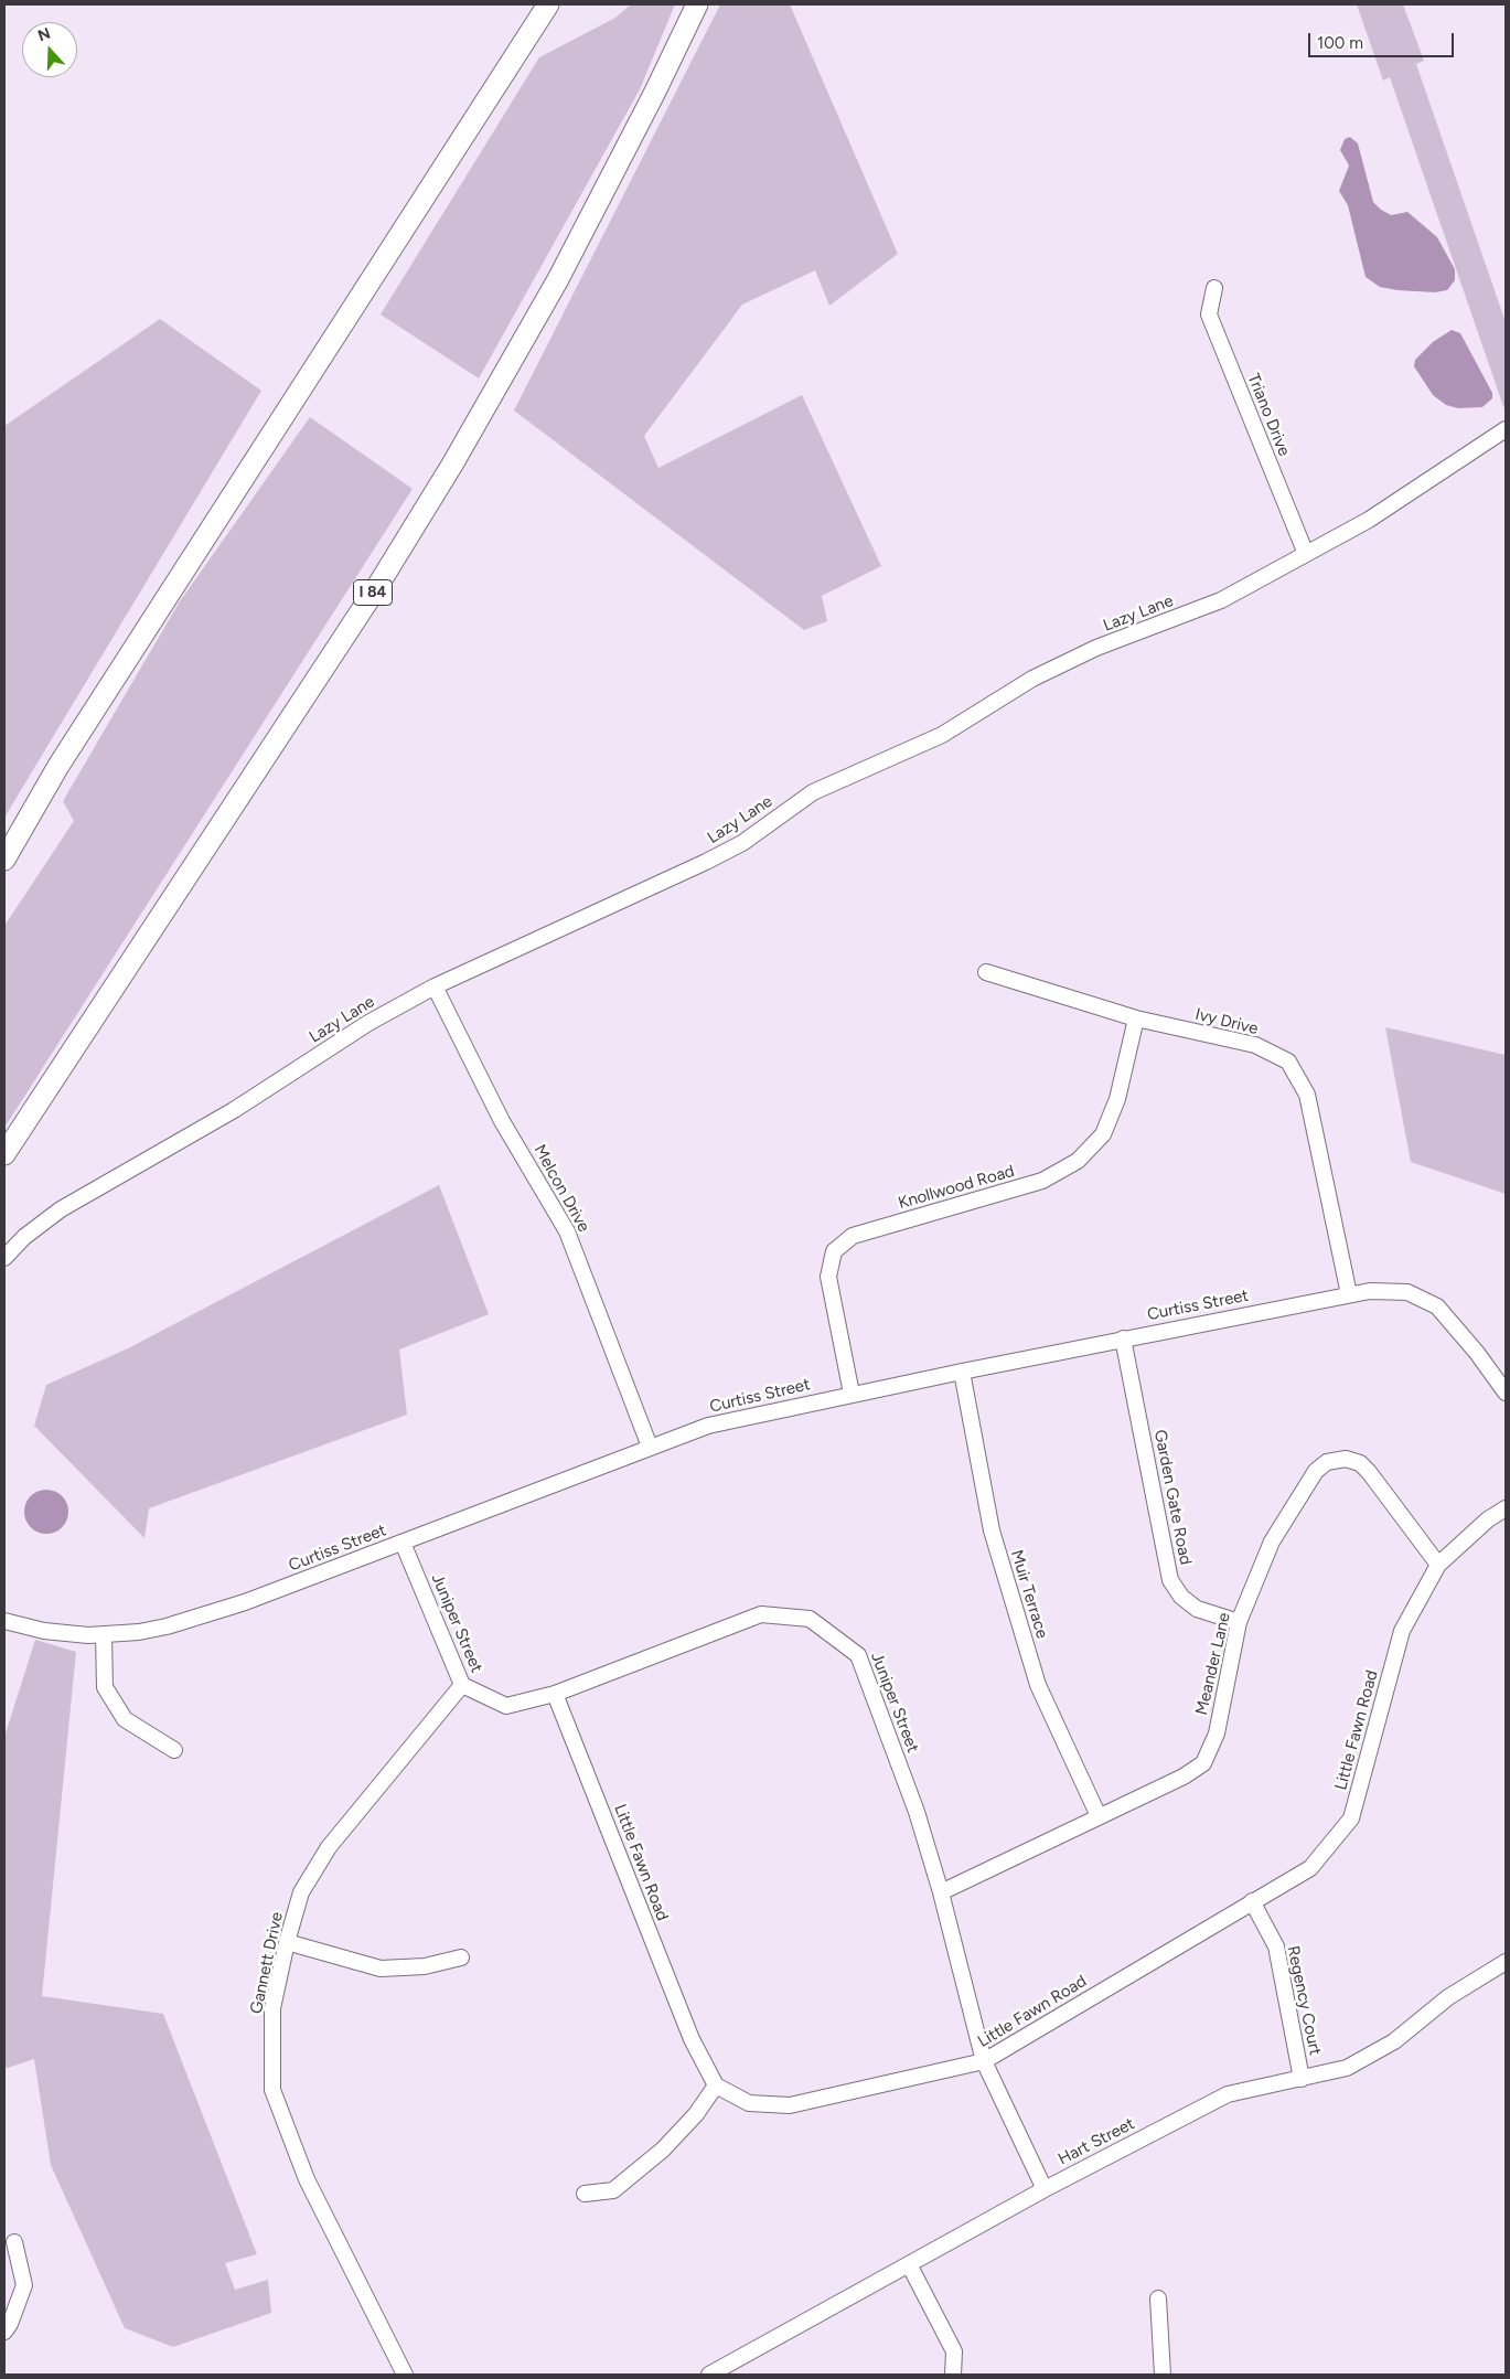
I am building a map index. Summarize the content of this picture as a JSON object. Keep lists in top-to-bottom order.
{
  "streets": {
    "highway": ["I 84"],
    "street": [
      "Triano Drive",
      "Lazy Lane",
      "Ivy Drive",
      "Knollwood Road",
      "Melcon Drive",
      "Curtiss Street",
      "Garden Gate Road",
      "Muir Terrace",
      "Juniper Street",
      "Meander Lane",
      "Little Fawn Road",
      "Gannett Drive",
      "Regency Court",
      "Hart Street"
    ]
  },
  "crossings": [
    ["Triano Drive", "Lazy Lane"],
    ["Lazy Lane", "Melcon Drive"],
    ["Ivy Drive", "Knollwood Road"],
    ["Ivy Drive", "Curtiss Street"],
    ["Knollwood Road", "Curtiss Street"],
    ["Melcon Drive", "Curtiss Street"],
    ["Curtiss Street", "Garden Gate Road"],
    ["Curtiss Street", "Muir Terrace"],
    ["Curtiss Street", "Juniper Street"],
    ["Garden Gate Road", "Meander Lane"],
    ["Muir Terrace", "Meander Lane"],
    ["Juniper Street", "Meander Lane"],
    ["Juniper Street", "Little Fawn Road"],
    ["Juniper Street", "Gannett Drive"],
    ["Juniper Street", "Hart Street"],
    ["Meander Lane", "Little Fawn Road"],
    ["Little Fawn Road", "Regency Court"],
    ["Regency Court", "Hart Street"]
  ],
  "scale_bar": "100 m",
  "north": "top"
}
